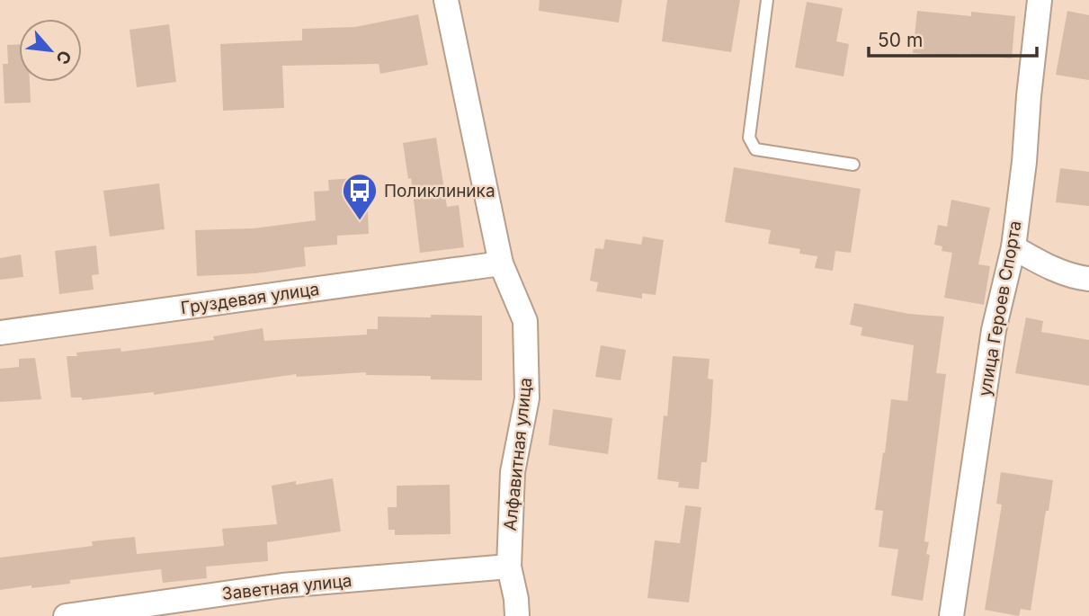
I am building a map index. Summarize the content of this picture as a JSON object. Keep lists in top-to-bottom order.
{
  "streets": {
    "street": [
      "Груздевая улица",
      "улица Героев Спорта",
      "Алфавитная улица",
      "Заветная улица"
    ]
  },
  "crossings": [
    ["Груздевая улица", "Алфавитная улица"],
    ["Алфавитная улица", "Заветная улица"]
  ],
  "places": {
    "bus stop": ["Поликлиника"]
  },
  "scale_bar": "50 m",
  "north": "bottom right"
}
